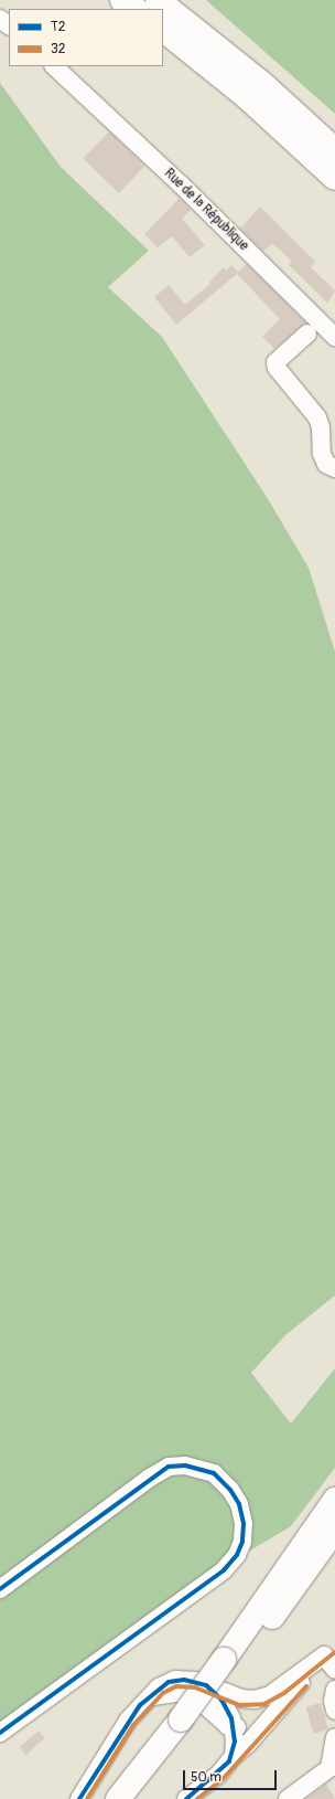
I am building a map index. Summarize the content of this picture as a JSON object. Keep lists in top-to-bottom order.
{
  "streets": {
    "street": ["Rue de la République"]
  },
  "lines": ["transit line T2", "transit line 32"],
  "legend": ["T2", "32"],
  "scale_bar": "50 m"
}
